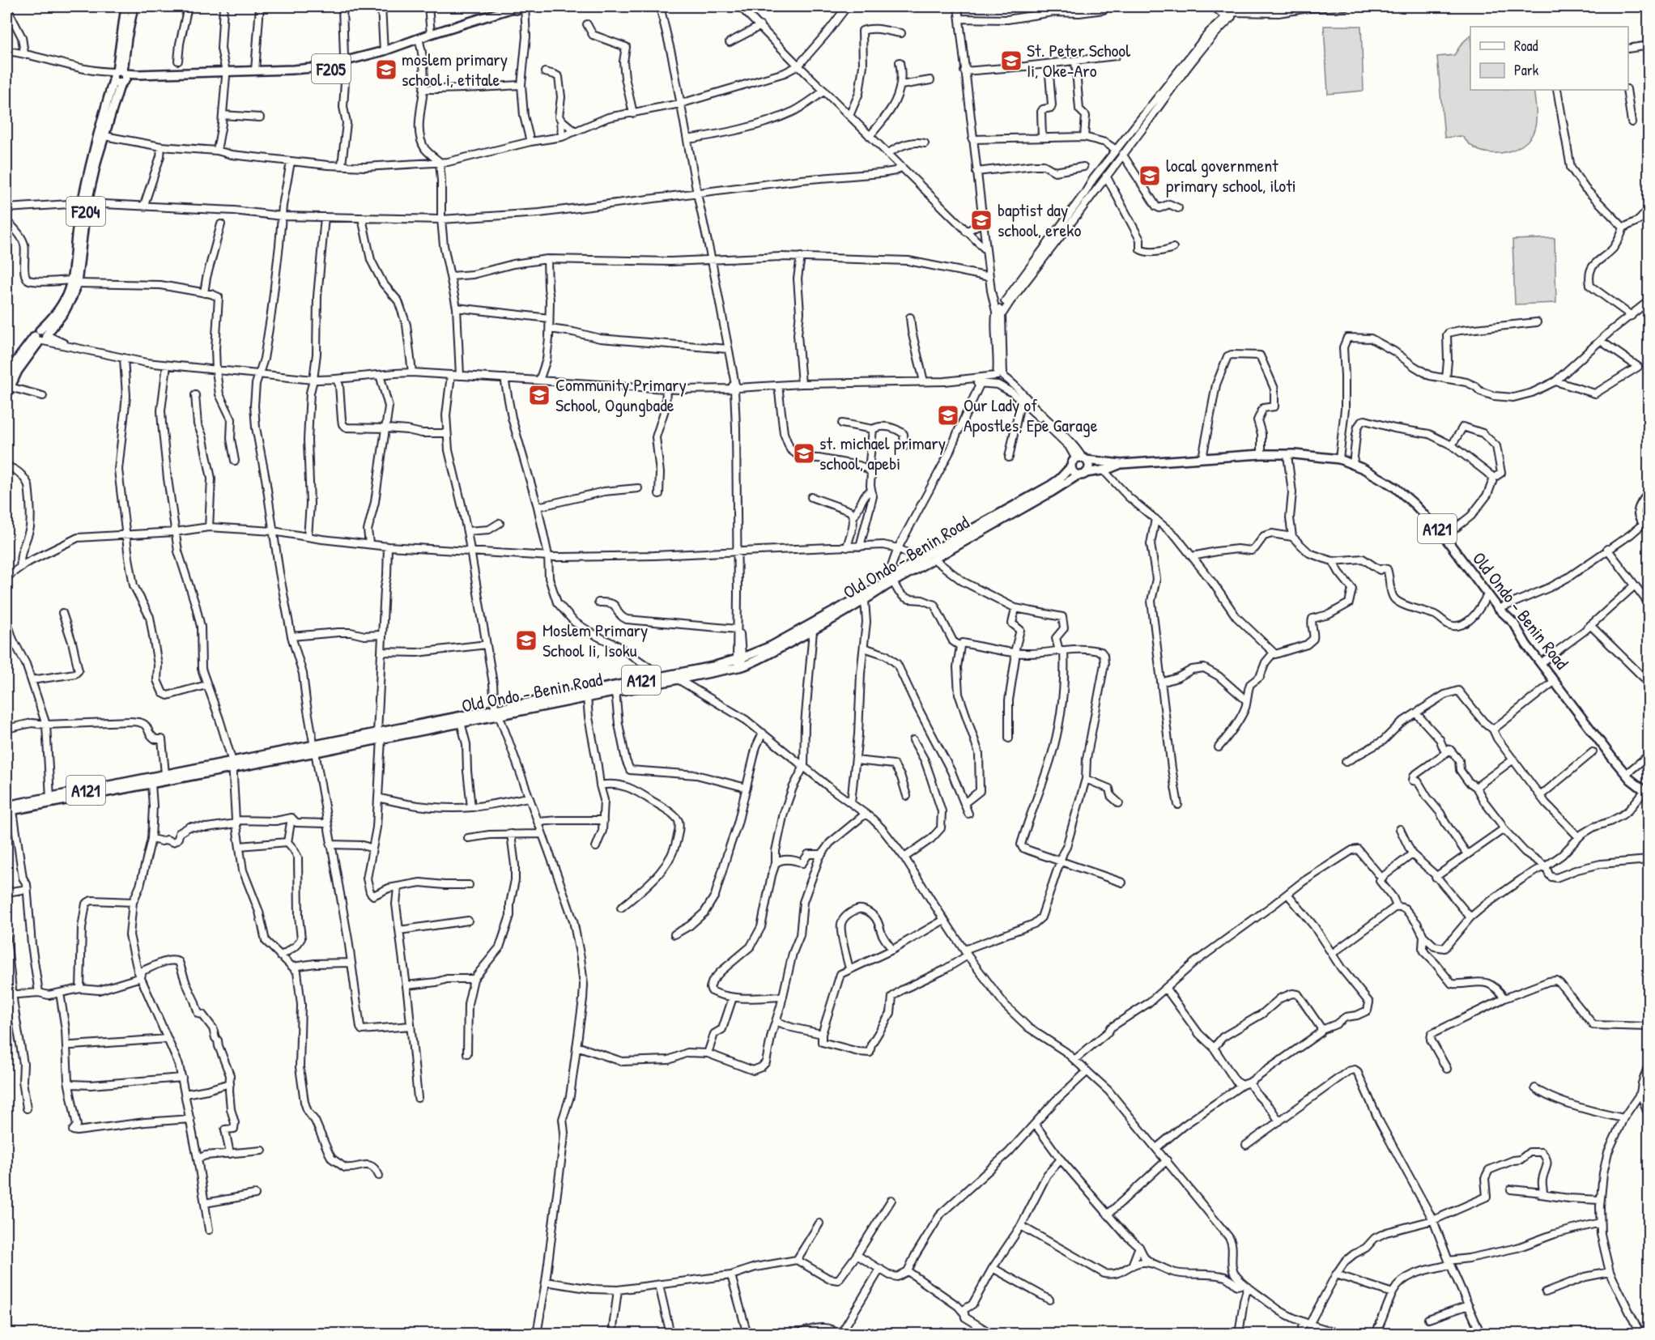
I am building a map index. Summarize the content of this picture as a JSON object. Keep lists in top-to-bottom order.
{
  "streets": {
    "main road": [
      "F205",
      "F204",
      "A121",
      "Old Ondo - Benin Road"
    ]
  },
  "crossings": [
    ["F205", "F204"]
  ],
  "places": {
    "school or university": [
      "St. Peter School Ii, Oke-Aro",
      "moslem primary school i, etitale",
      "local government primary school, iloti",
      "baptist day school, ereko",
      "Community Primary School, Ogungbade",
      "Our Lady of Apostles, Epe Garage",
      "st. michael primary school, apebi",
      "Moslem Primary School Ii, Isoku"
    ]
  },
  "legend": ["Road", "Park"]
}
